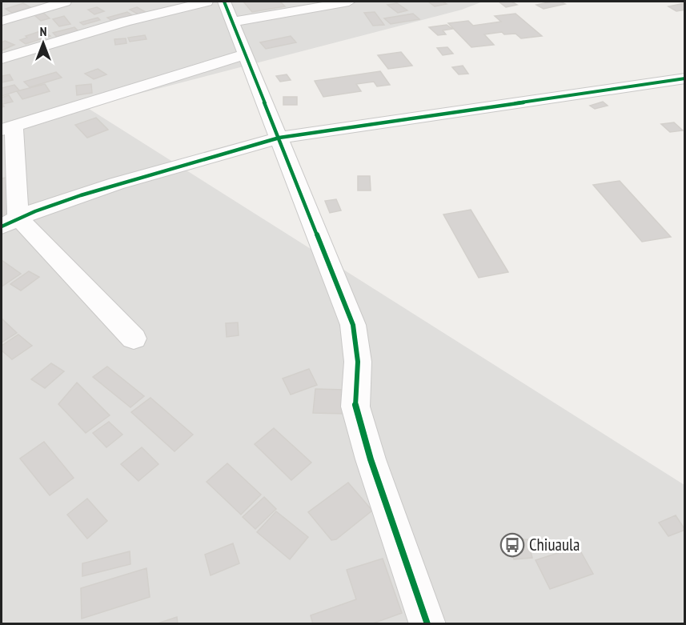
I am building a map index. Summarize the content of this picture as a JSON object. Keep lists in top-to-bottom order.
{
  "places": {
    "bus stop": ["Chiuaula"]
  },
  "north": "top"
}
